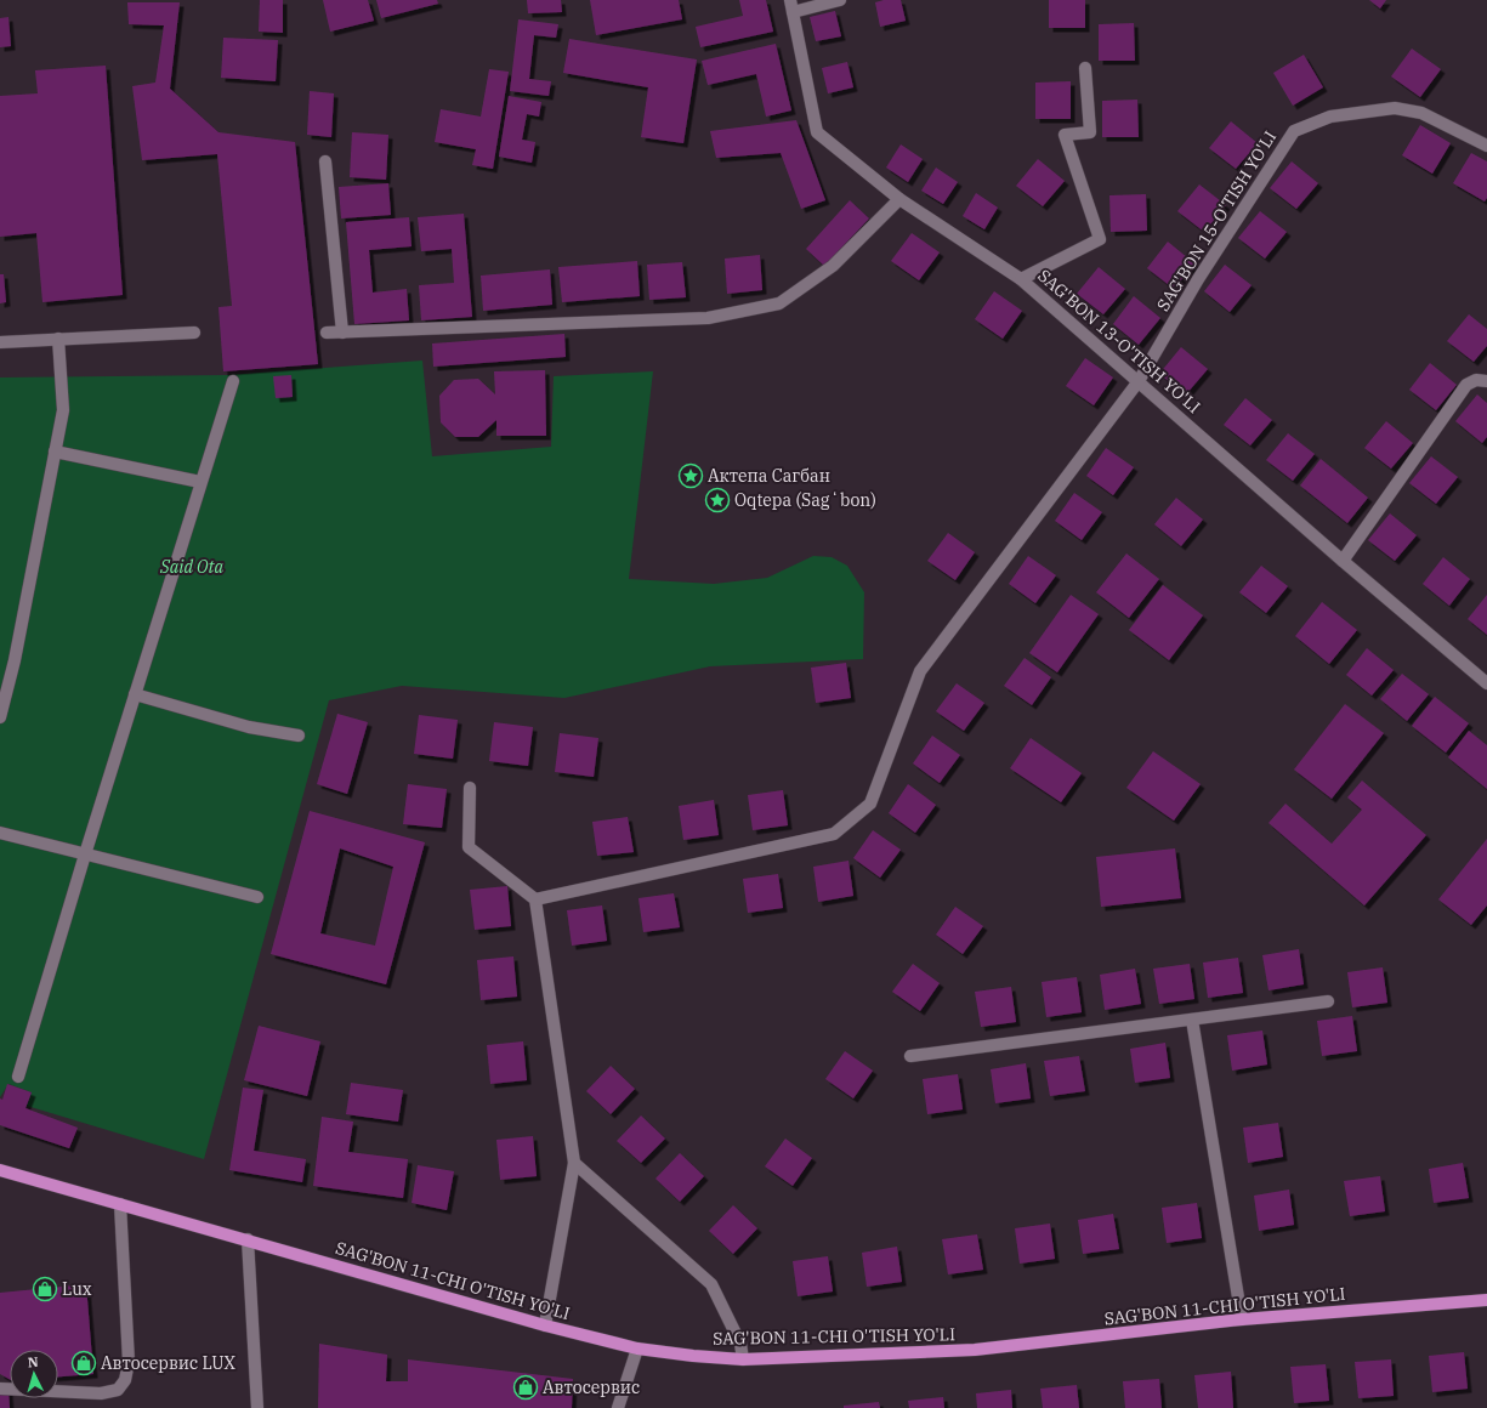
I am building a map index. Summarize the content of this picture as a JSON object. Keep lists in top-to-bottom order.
{
  "streets": {
    "main road": ["SAG'BON 11-CHI O'TISH YO'LI"],
    "street": ["SAG'BON 15-O'TISH YO'LI", "SAG'BON 13-O'TISH YO'LI"]
  },
  "crossings": [
    ["SAG'BON 15-O'TISH YO'LI", "SAG'BON 13-O'TISH YO'LI"]
  ],
  "parks": ["Said Ota"],
  "places": {
    "place": ["Актепа Сагбан", "Oqtepa (Sagʻbon)"],
    "shop": ["Lux", "Автосервис LUX", "Автосервис"]
  },
  "north": "top"
}
